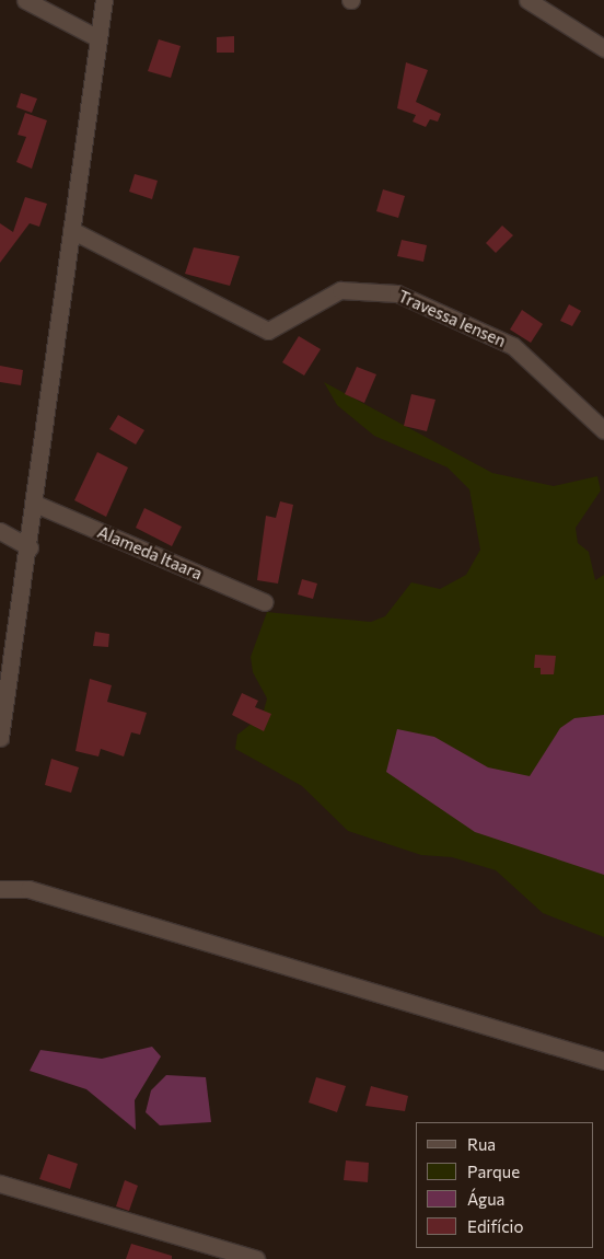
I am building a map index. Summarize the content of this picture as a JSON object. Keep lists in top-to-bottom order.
{
  "streets": {
    "street": ["Travessa Iensen", "Alameda Itaara"]
  },
  "legend": [
    "Rua",
    "Parque",
    "Água",
    "Edifício"
  ]
}
